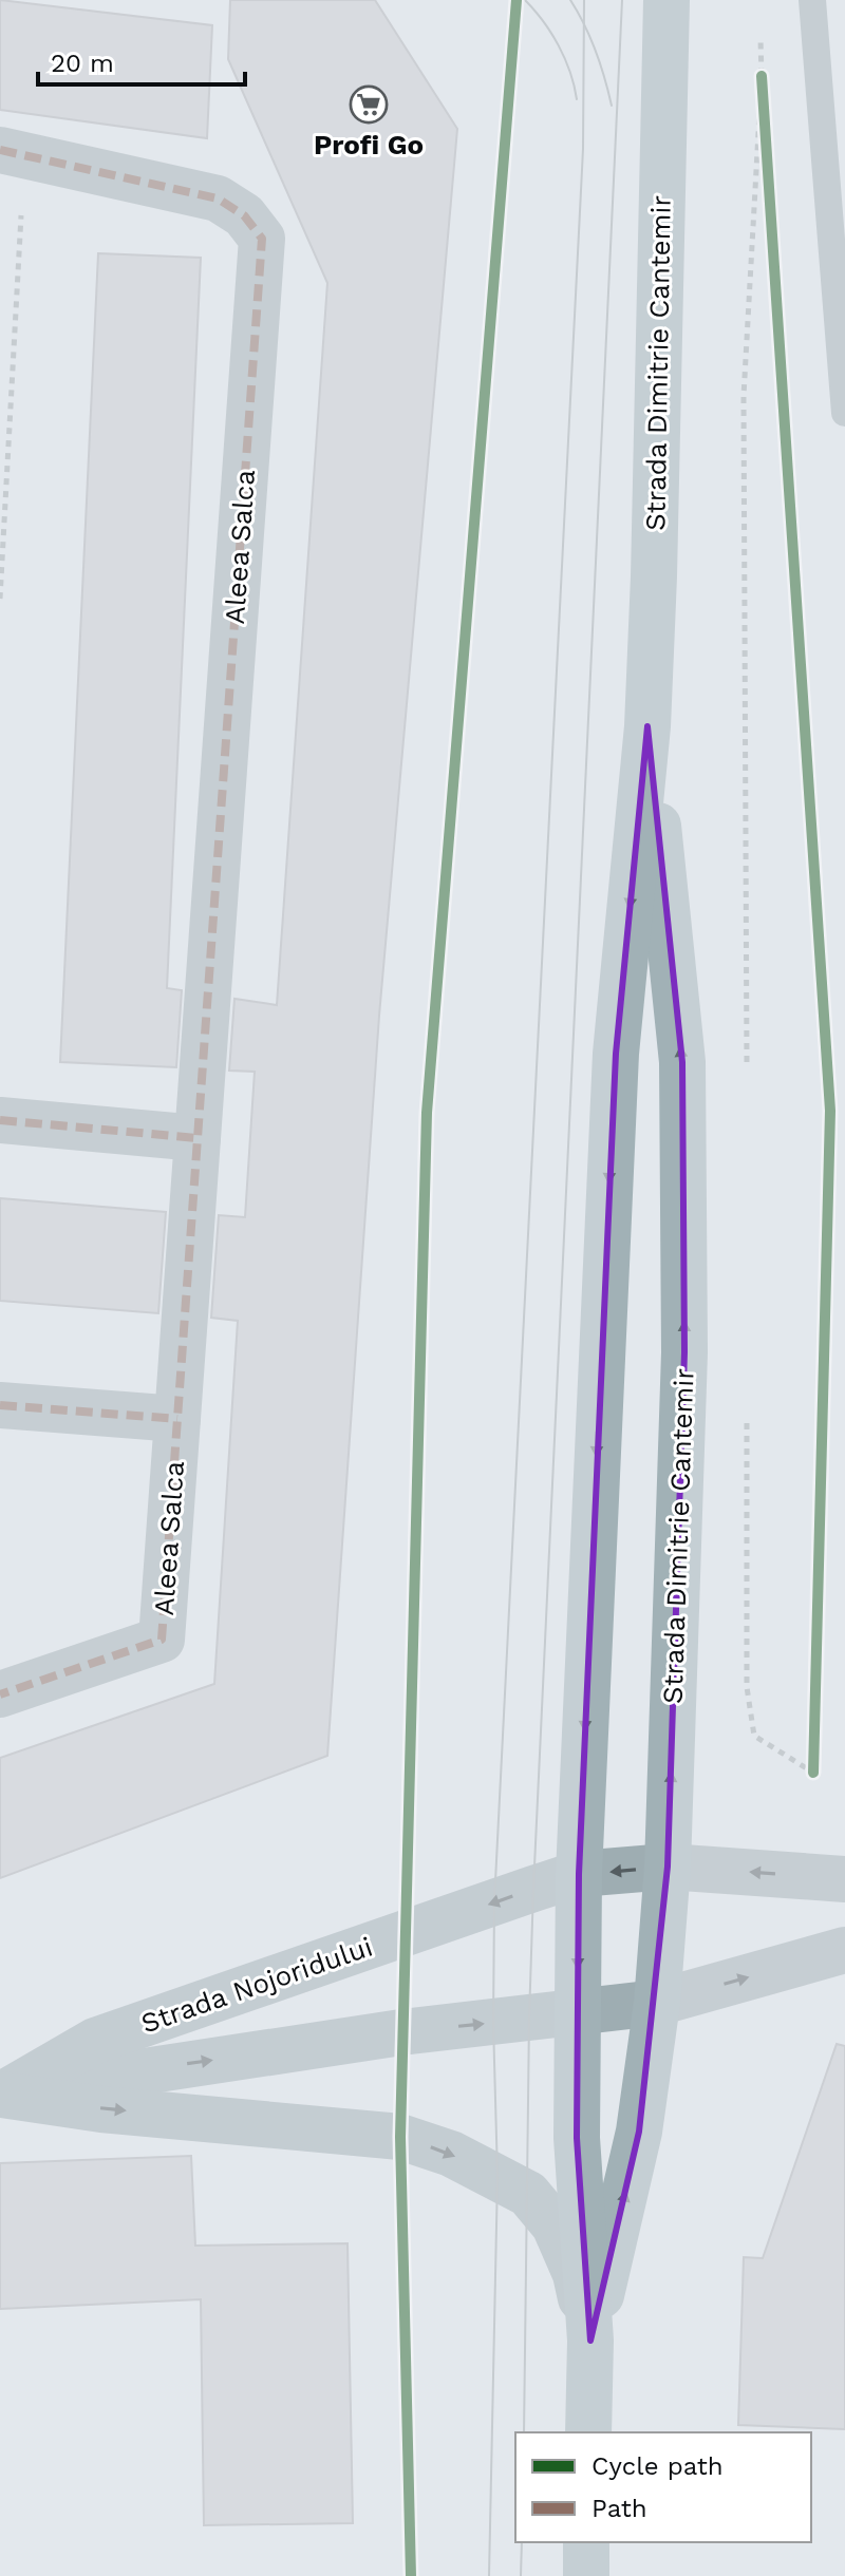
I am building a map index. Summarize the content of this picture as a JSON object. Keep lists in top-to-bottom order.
{
  "streets": {
    "main road": ["Strada Dimitrie Cantemir", "Strada Nojoridului"],
    "street": ["Aleea Salca"]
  },
  "crossings": [
    ["Strada Dimitrie Cantemir", "Strada Nojoridului"]
  ],
  "places": {
    "supermarket": ["Profi Go"]
  },
  "legend": ["Cycle path", "Path"],
  "scale_bar": "20 m"
}
